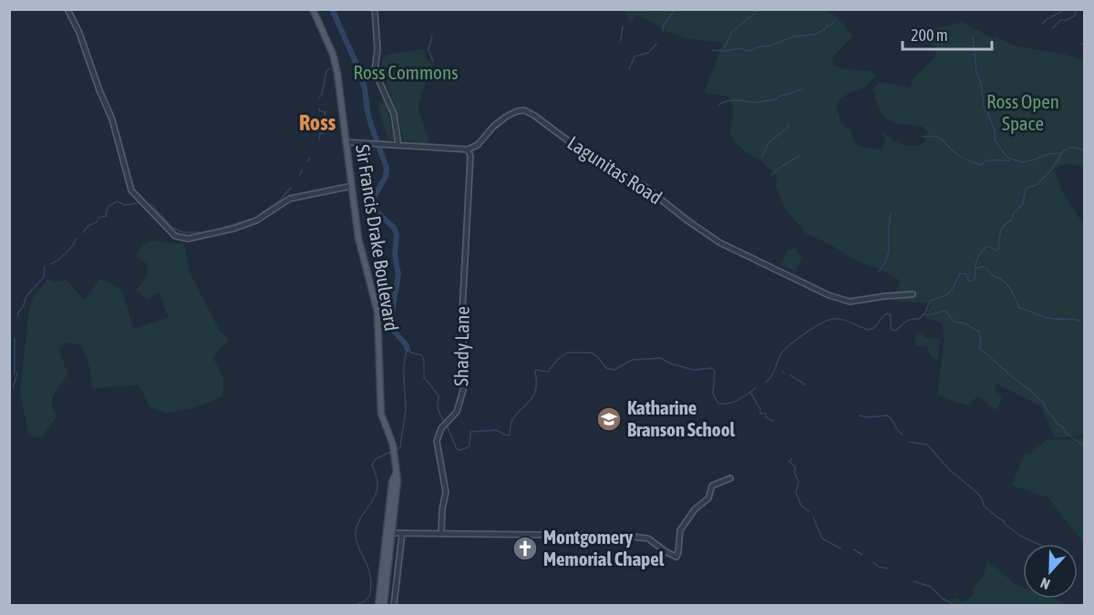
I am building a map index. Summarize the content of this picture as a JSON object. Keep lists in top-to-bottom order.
{
  "streets": {
    "main road": ["Sir Francis Drake Boulevard"],
    "street": ["Lagunitas Road", "Shady Lane"]
  },
  "crossings": [
    ["Lagunitas Road", "Shady Lane"]
  ],
  "districts": ["Ross"],
  "parks": ["Ross Commons", "Ross Open Space"],
  "places": {
    "school or university": ["Katharine Branson School"],
    "church": ["Montgomery Memorial Chapel"]
  },
  "scale_bar": "200 m",
  "north": "bottom"
}
